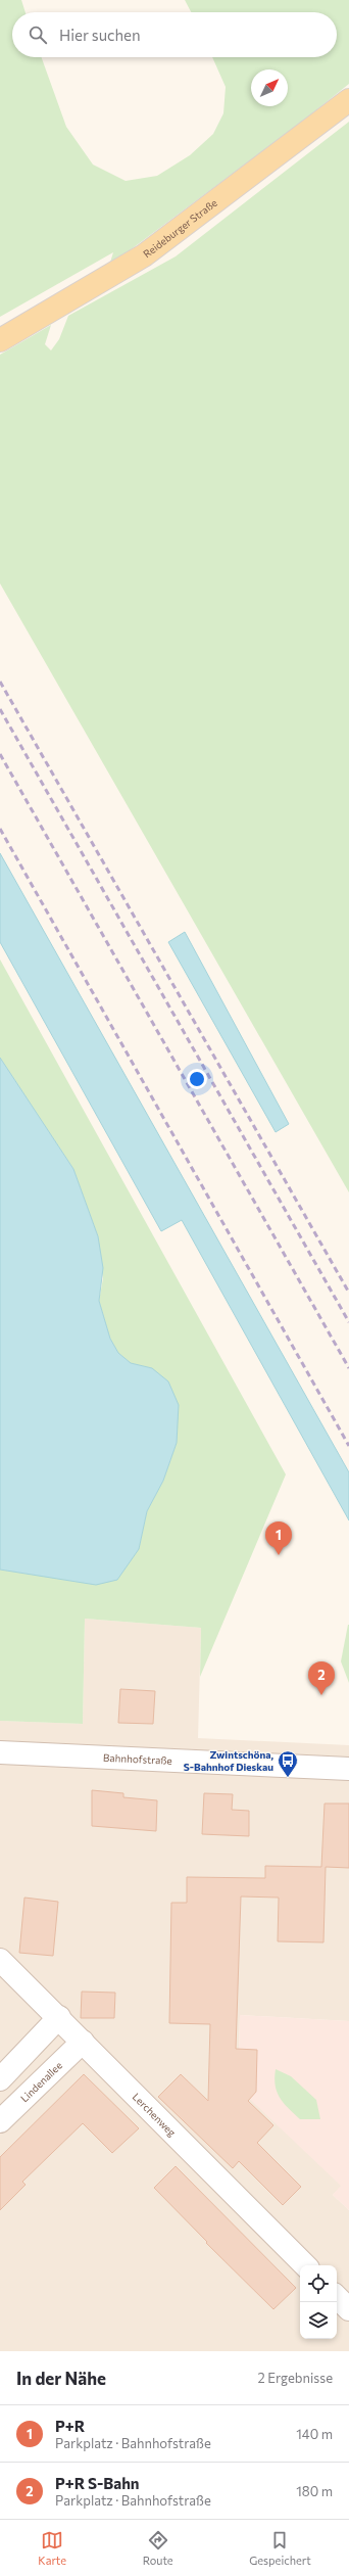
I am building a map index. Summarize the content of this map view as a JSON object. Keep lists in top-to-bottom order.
{
  "streets": {
    "main road": ["Reideburger Straße"],
    "street": ["Bahnhofstraße", "Lindenallee", "Lerchenweg"]
  },
  "crossings": [
    ["Lindenallee", "Lerchenweg"]
  ],
  "places": {
    "bus stop": ["Zwintschöna, S-Bahnhof Dieskau"]
  },
  "north": "top right",
  "page": {
    "search": "Hier suchen",
    "pins": ["1", "2"],
    "heading": ["In der Nähe", "2 Ergebnisse"],
    "list": [
      {
        "mark": "1",
        "name": "P+R",
        "note": "Parkplatz · Bahnhofstraße",
        "value": "140 m"
      },
      {
        "mark": "2",
        "name": "P+R S-Bahn",
        "note": "Parkplatz · Bahnhofstraße",
        "value": "180 m"
      }
    ],
    "nav": ["Karte", "Route", "Gespeichert"]
  }
}
